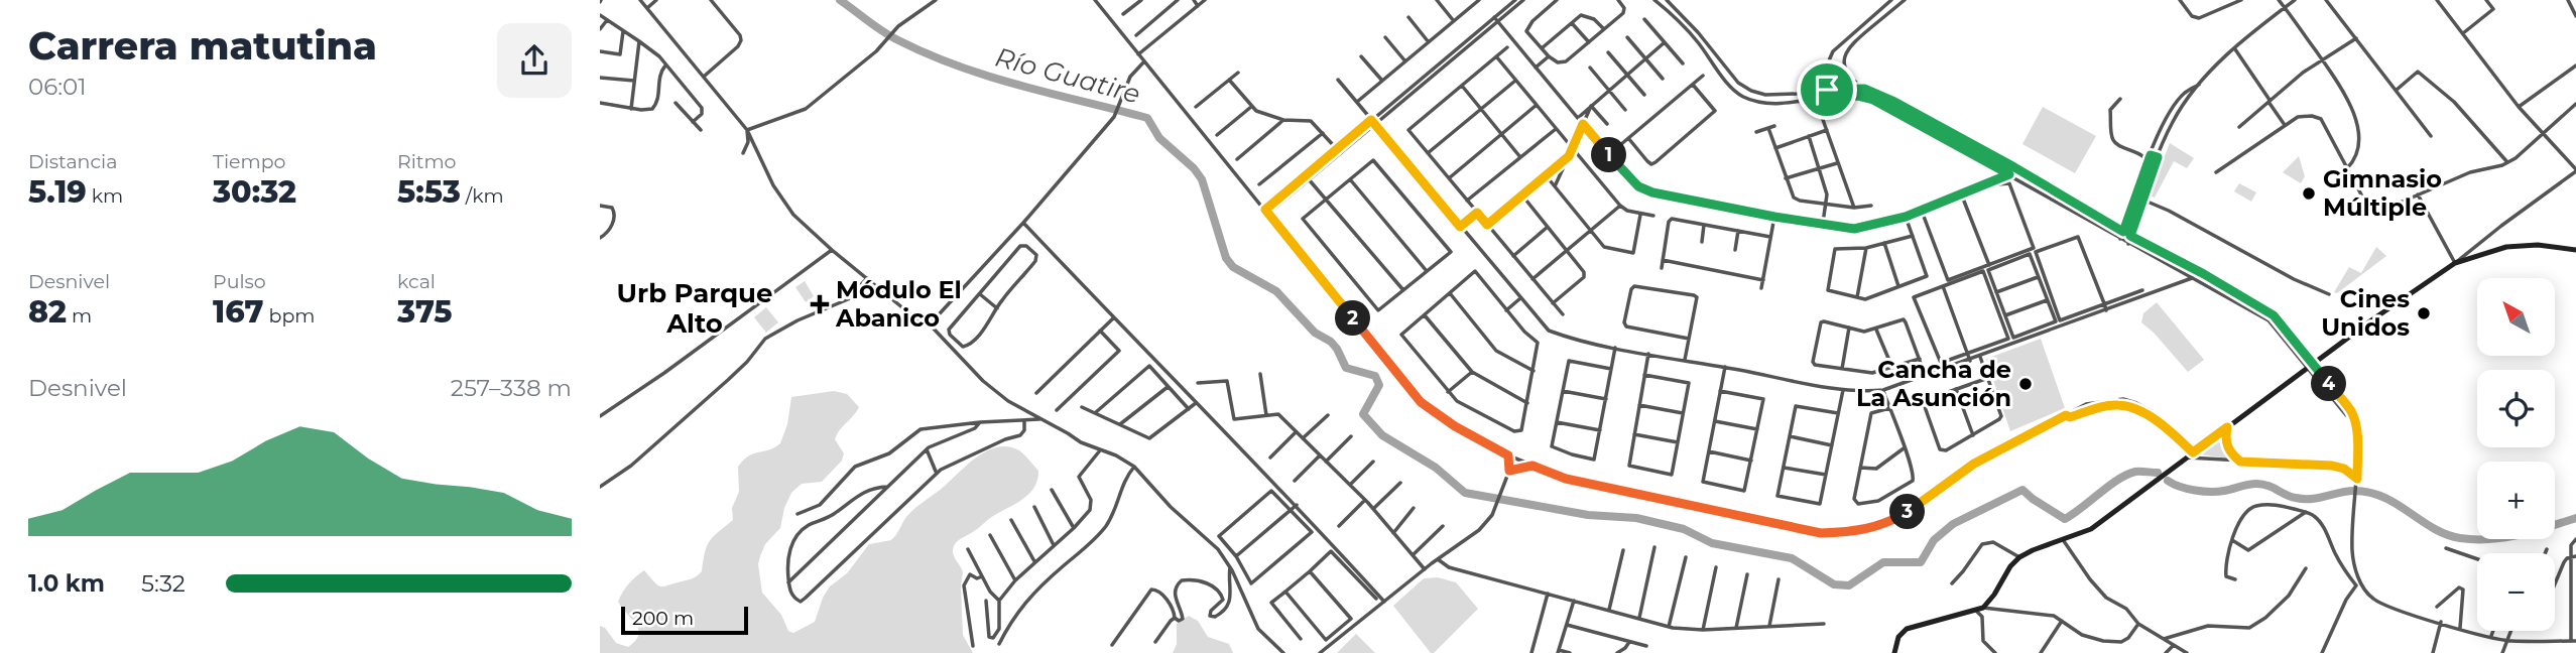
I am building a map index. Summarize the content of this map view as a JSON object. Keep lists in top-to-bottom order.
{
  "districts": ["Urb Parque Alto"],
  "water": ["Río Guatire"],
  "places": {
    "other": ["Gimnasio Múltiple", "Cines Unidos", "Cancha de La Asunción"],
    "health": ["Módulo El Abanico"]
  },
  "scale_bar": "200 m",
  "north": "top left",
  "page": {
    "heading": ["Carrera matutina", "06:01"],
    "stats": [
      ["Distancia", "5.19 km"],
      ["Tiempo", "30:32"],
      ["Ritmo", "5:53 /km"],
      ["Desnivel", "82 m"],
      ["Pulso", "167 bpm"],
      ["kcal", "375"]
    ],
    "pins": [
      "1",
      "2",
      "4",
      "3"
    ],
    "map_buttons": ["+", "−"],
    "chart": ["Desnivel", "257–338 m"],
    "list": [
      {
        "name": "1.0 km",
        "note": "5:32"
      }
    ],
    "scale": "200 m"
  }
}
